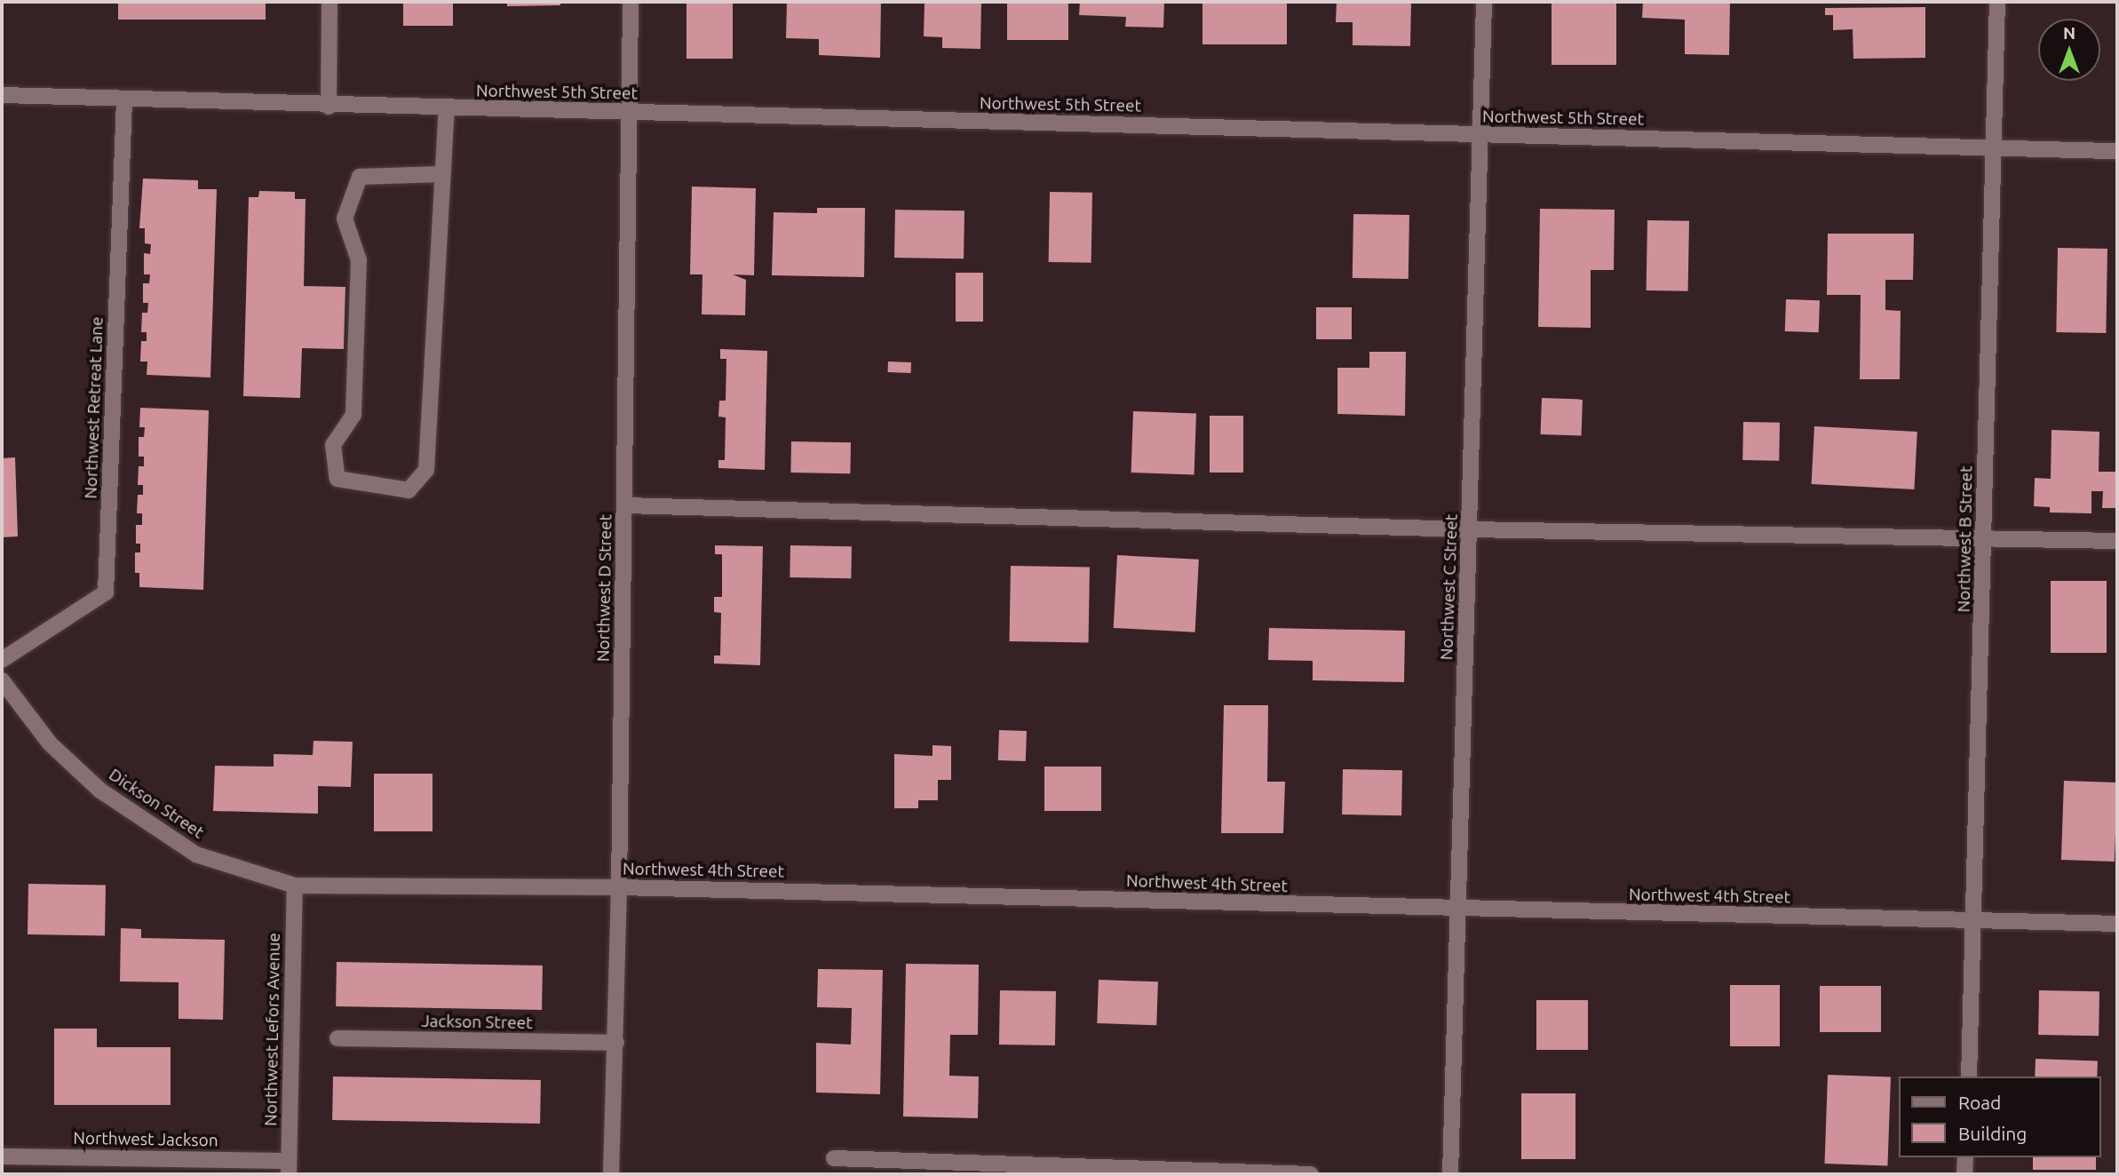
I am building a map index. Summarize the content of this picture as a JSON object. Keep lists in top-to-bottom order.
{
  "streets": {
    "street": [
      "Northwest 5th Street",
      "Northwest Retreat Lane",
      "Northwest B Street",
      "Northwest C Street",
      "Northwest D Street",
      "Dickson Street",
      "Northwest 4th Street",
      "Jackson Street",
      "Northwest Lefors Avenue",
      "Northwest Jackson"
    ]
  },
  "crossings": [
    ["Northwest 5th Street", "Northwest Retreat Lane"],
    ["Northwest 5th Street", "Northwest B Street"],
    ["Northwest 5th Street", "Northwest C Street"],
    ["Northwest 5th Street", "Northwest D Street"],
    ["Northwest B Street", "Northwest 4th Street"],
    ["Northwest C Street", "Northwest 4th Street"],
    ["Northwest D Street", "Northwest 4th Street"],
    ["Northwest D Street", "Jackson Street"],
    ["Dickson Street", "Northwest 4th Street"],
    ["Dickson Street", "Northwest Lefors Avenue"],
    ["Northwest 4th Street", "Northwest Lefors Avenue"],
    ["Northwest Lefors Avenue", "Northwest Jackson"]
  ],
  "legend": ["Road", "Building"],
  "north": "top"
}
